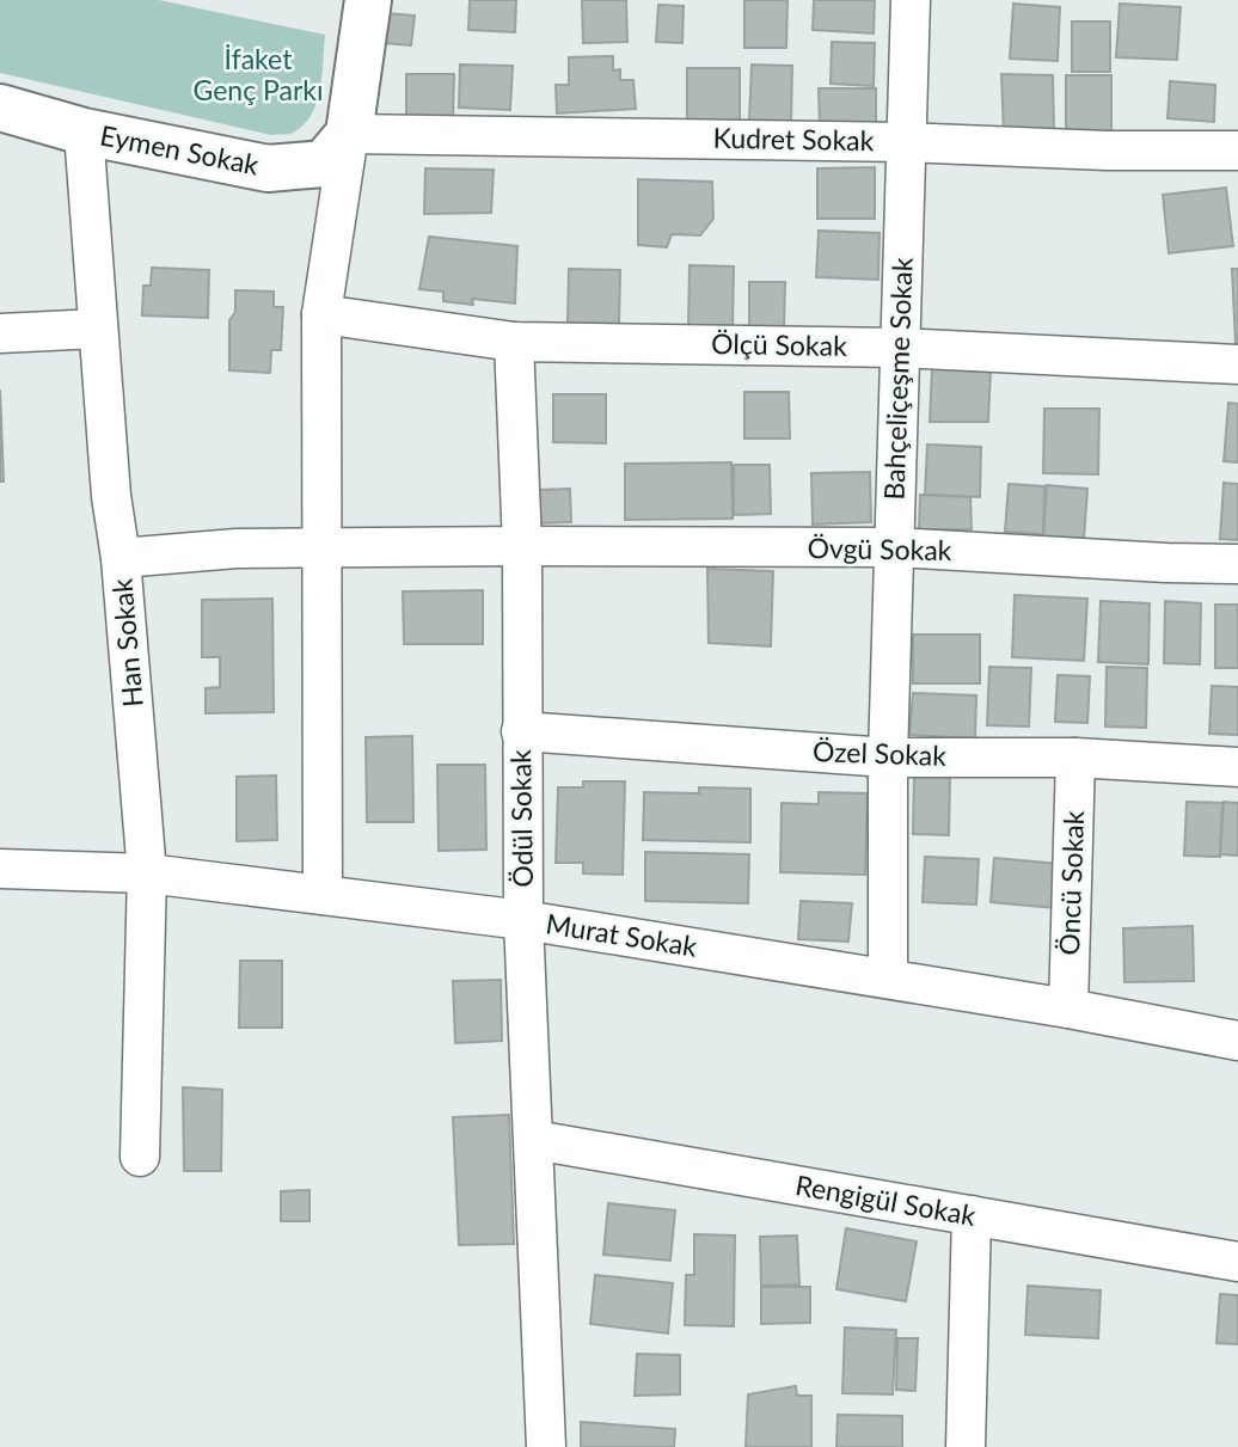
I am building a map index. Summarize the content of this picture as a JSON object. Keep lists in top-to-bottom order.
{
  "streets": {
    "main road": ["Eymen Sokak"],
    "street": [
      "Kudret Sokak",
      "Ölçü Sokak",
      "Bahçeliçeşme Sokak",
      "Övgü Sokak",
      "Han Sokak",
      "Özel Sokak",
      "Ödül Sokak",
      "Öncü Sokak",
      "Murat Sokak",
      "Rengigül Sokak"
    ]
  },
  "crossings": [
    ["Kudret Sokak", "Eymen Sokak"],
    ["Kudret Sokak", "Bahçeliçeşme Sokak"],
    ["Eymen Sokak", "Han Sokak"],
    ["Ölçü Sokak", "Bahçeliçeşme Sokak"],
    ["Ölçü Sokak", "Ödül Sokak"],
    ["Bahçeliçeşme Sokak", "Övgü Sokak"],
    ["Bahçeliçeşme Sokak", "Özel Sokak"],
    ["Bahçeliçeşme Sokak", "Murat Sokak"],
    ["Övgü Sokak", "Han Sokak"],
    ["Övgü Sokak", "Ödül Sokak"],
    ["Han Sokak", "Murat Sokak"],
    ["Özel Sokak", "Ödül Sokak"],
    ["Özel Sokak", "Öncü Sokak"],
    ["Ödül Sokak", "Murat Sokak"],
    ["Ödül Sokak", "Rengigül Sokak"],
    ["Öncü Sokak", "Murat Sokak"]
  ],
  "parks": ["İfaket Genç Parkı"]
}
